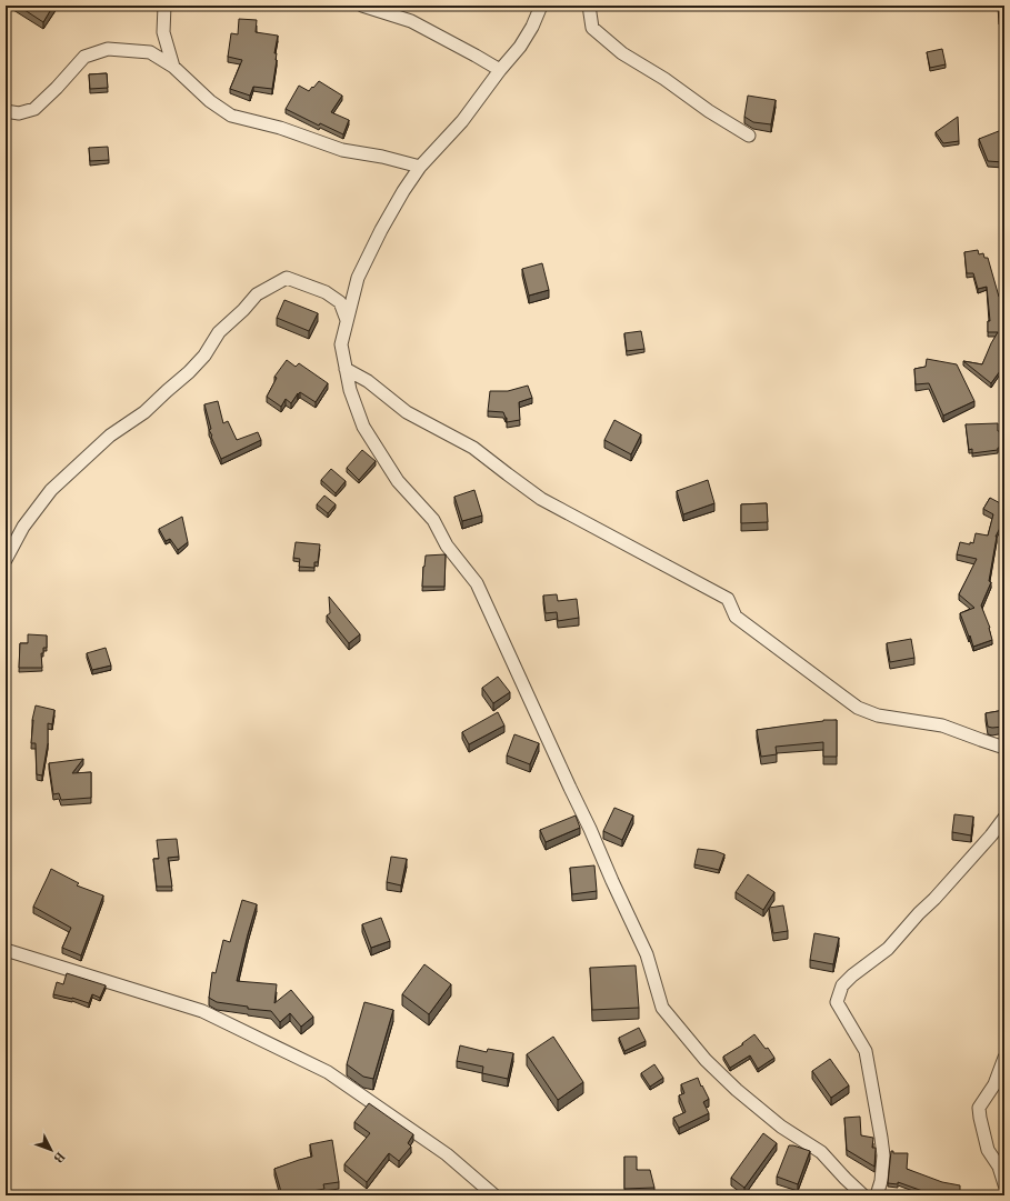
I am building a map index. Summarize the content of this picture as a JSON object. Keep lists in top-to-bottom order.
{
  "north": "bottom right"
}
